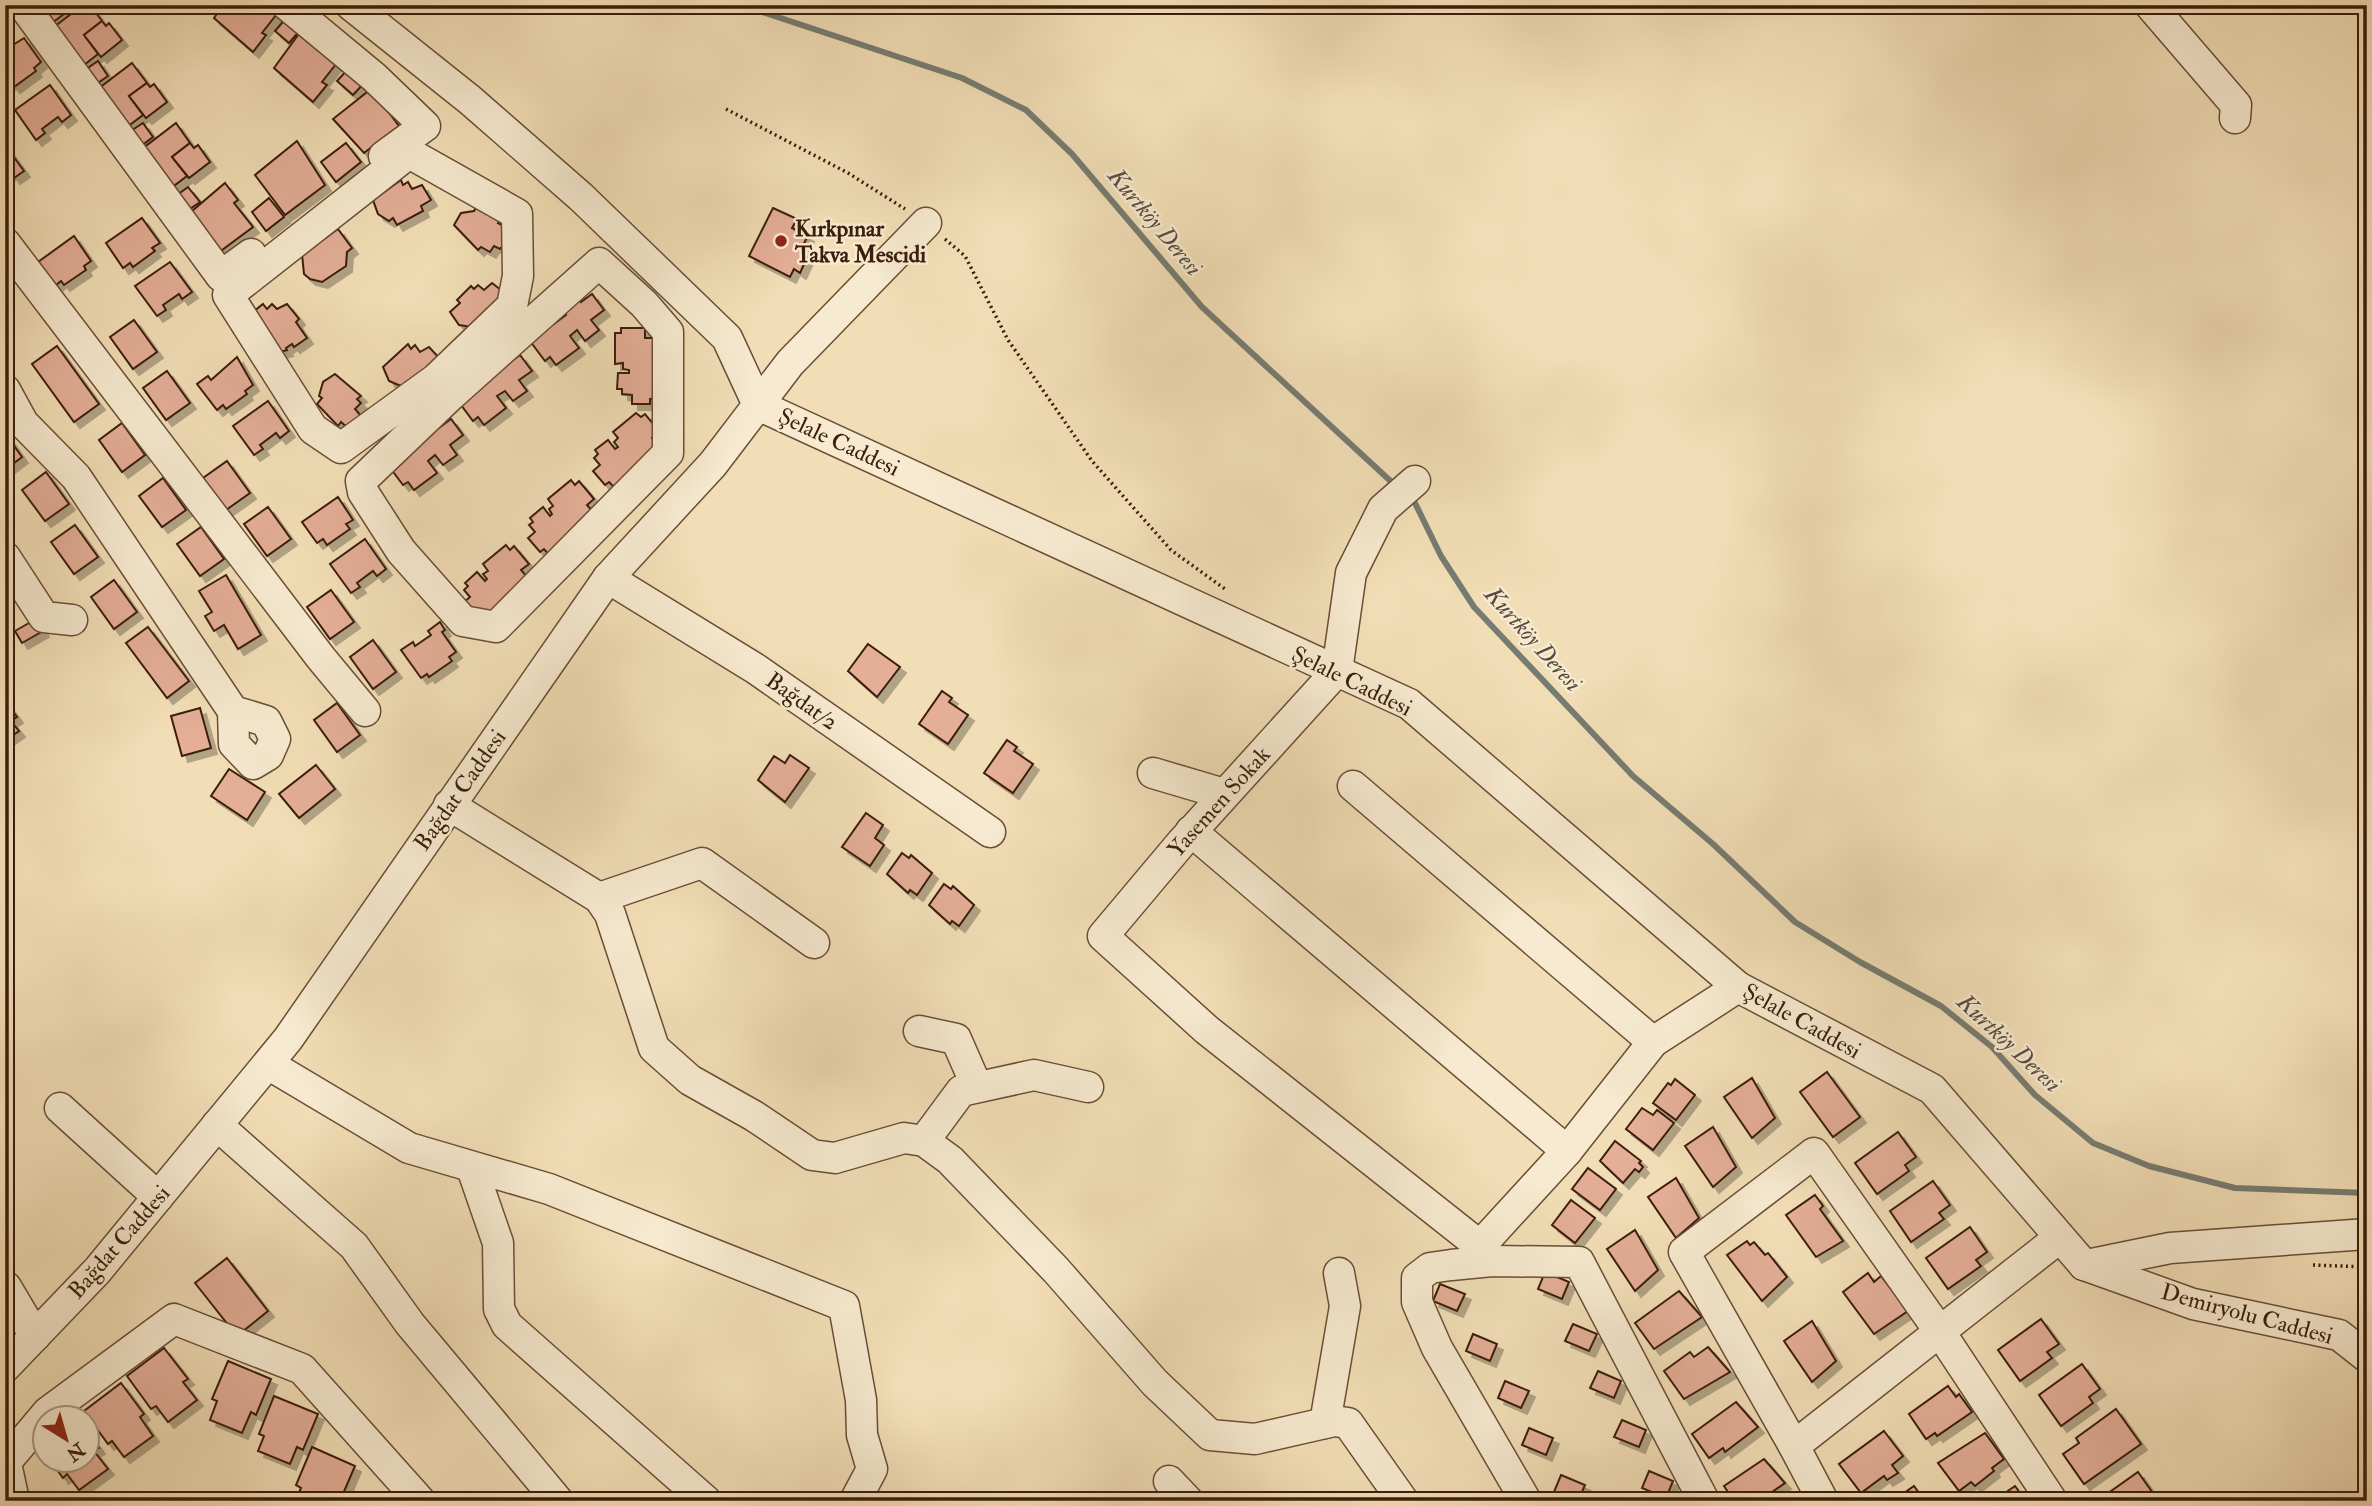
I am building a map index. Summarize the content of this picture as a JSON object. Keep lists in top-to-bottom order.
{
  "streets": {
    "street": [
      "Şelale Caddesi",
      "Bağdat/2",
      "Bağdat Caddesi",
      "Yasemen Sokak",
      "Demiryolu Caddesi"
    ]
  },
  "crossings": [
    ["Şelale Caddesi", "Bağdat Caddesi"],
    ["Şelale Caddesi", "Yasemen Sokak"],
    ["Şelale Caddesi", "Demiryolu Caddesi"],
    ["Bağdat/2", "Bağdat Caddesi"]
  ],
  "water": ["Kurtköy Deresi"],
  "places": ["Kırkpınar Takva Mescidi"],
  "north": "bottom right"
}
